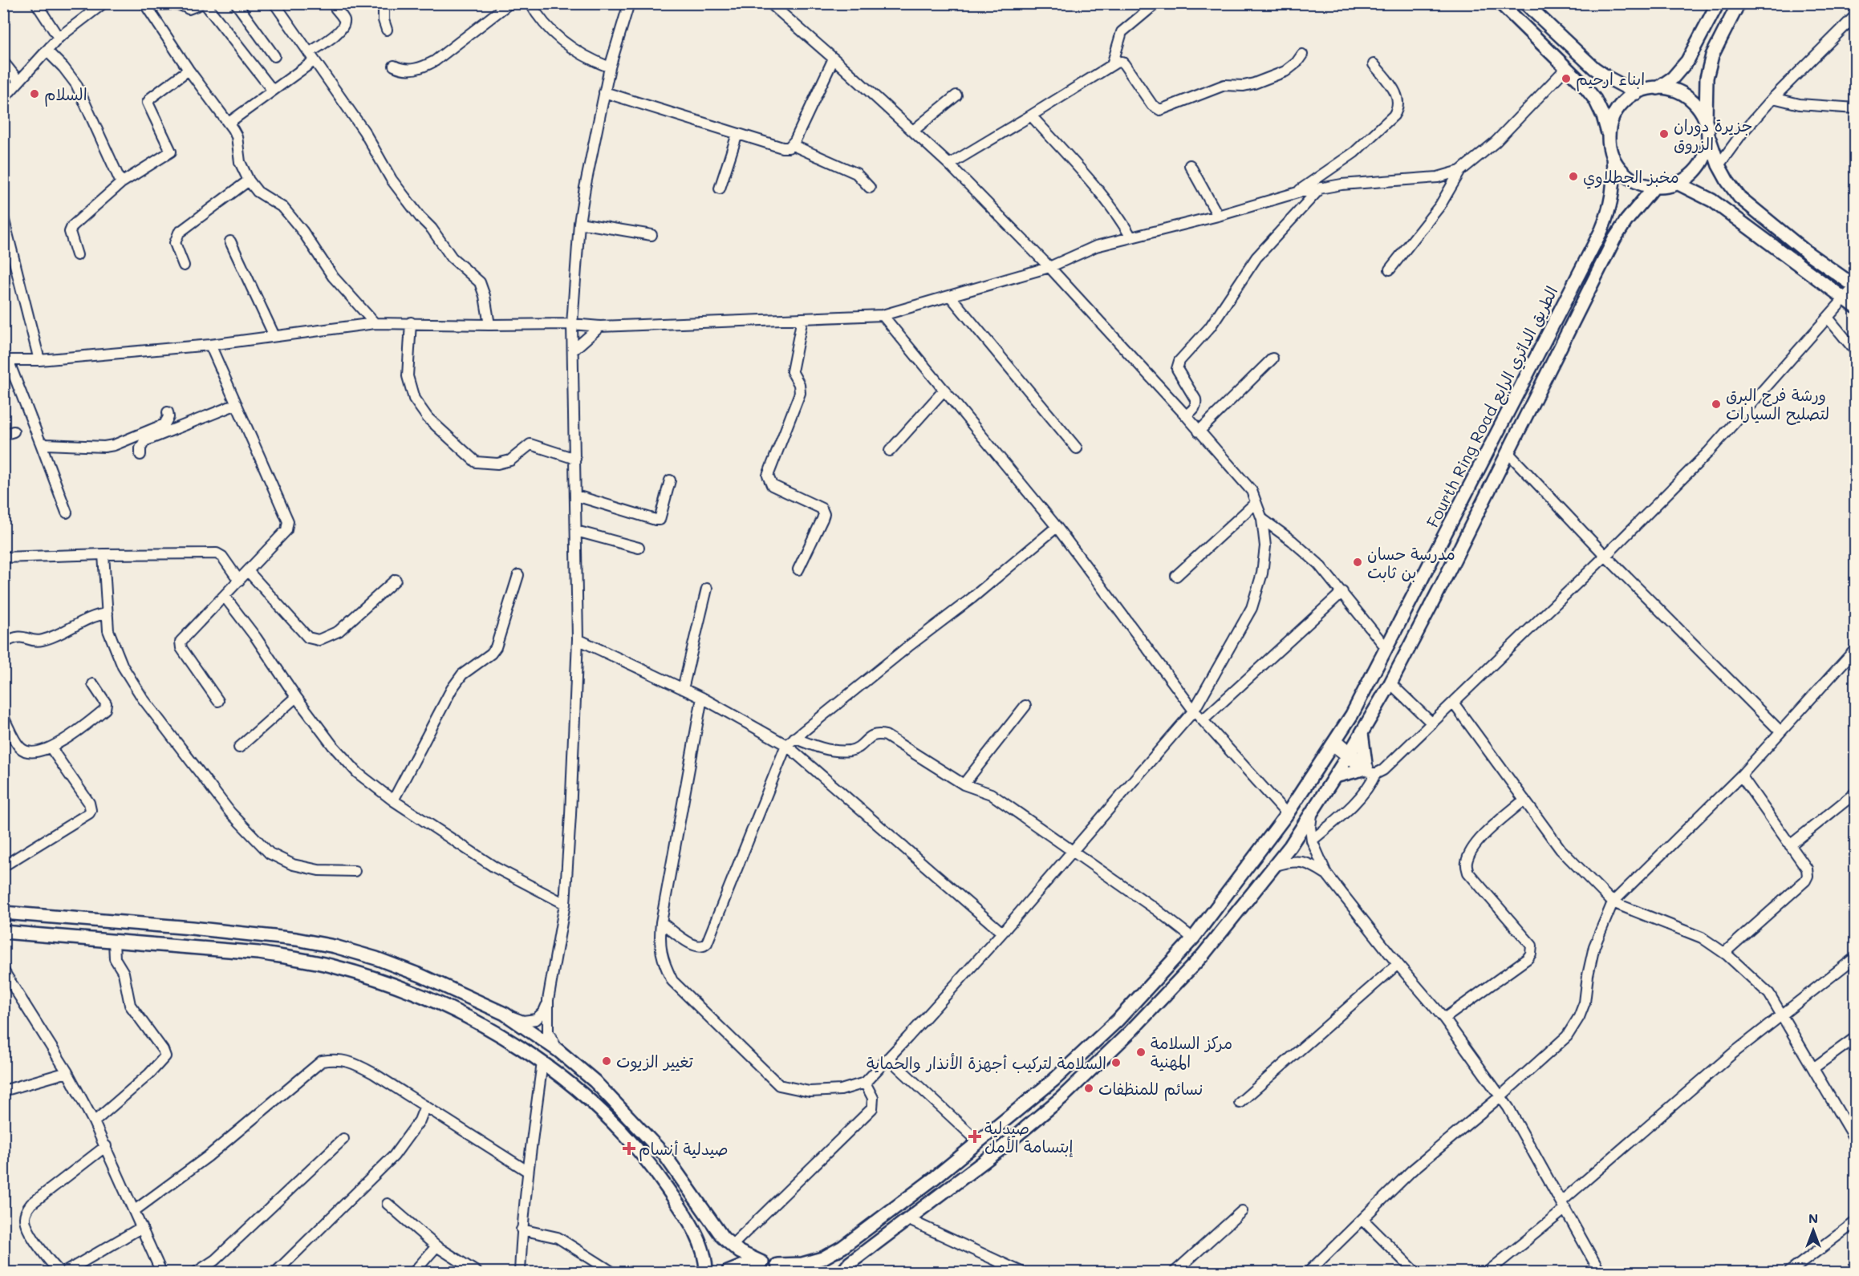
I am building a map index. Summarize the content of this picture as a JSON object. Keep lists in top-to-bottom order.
{
  "streets": {
    "main road": ["Fourth Ring Road الطريق الدائري الرابع"]
  },
  "places": {
    "other": [
      "ابناء ارحيم",
      "السلام",
      "جزيرة دوران الزروق",
      "مخبز الجطلاوي",
      "ورشة فرج البرق لتصليح السيارات",
      "مدرسة حسان بن ثابت",
      "مركز السلامة المهنية",
      "تغيير الزيوت",
      "السلامة لتركيب أجهزة الأنذار والحماية",
      "نسائم للمنظفات"
    ],
    "health": ["صيدلية إبتسامة الأمل", "صيدلية أنسام"]
  },
  "north": "top"
}
